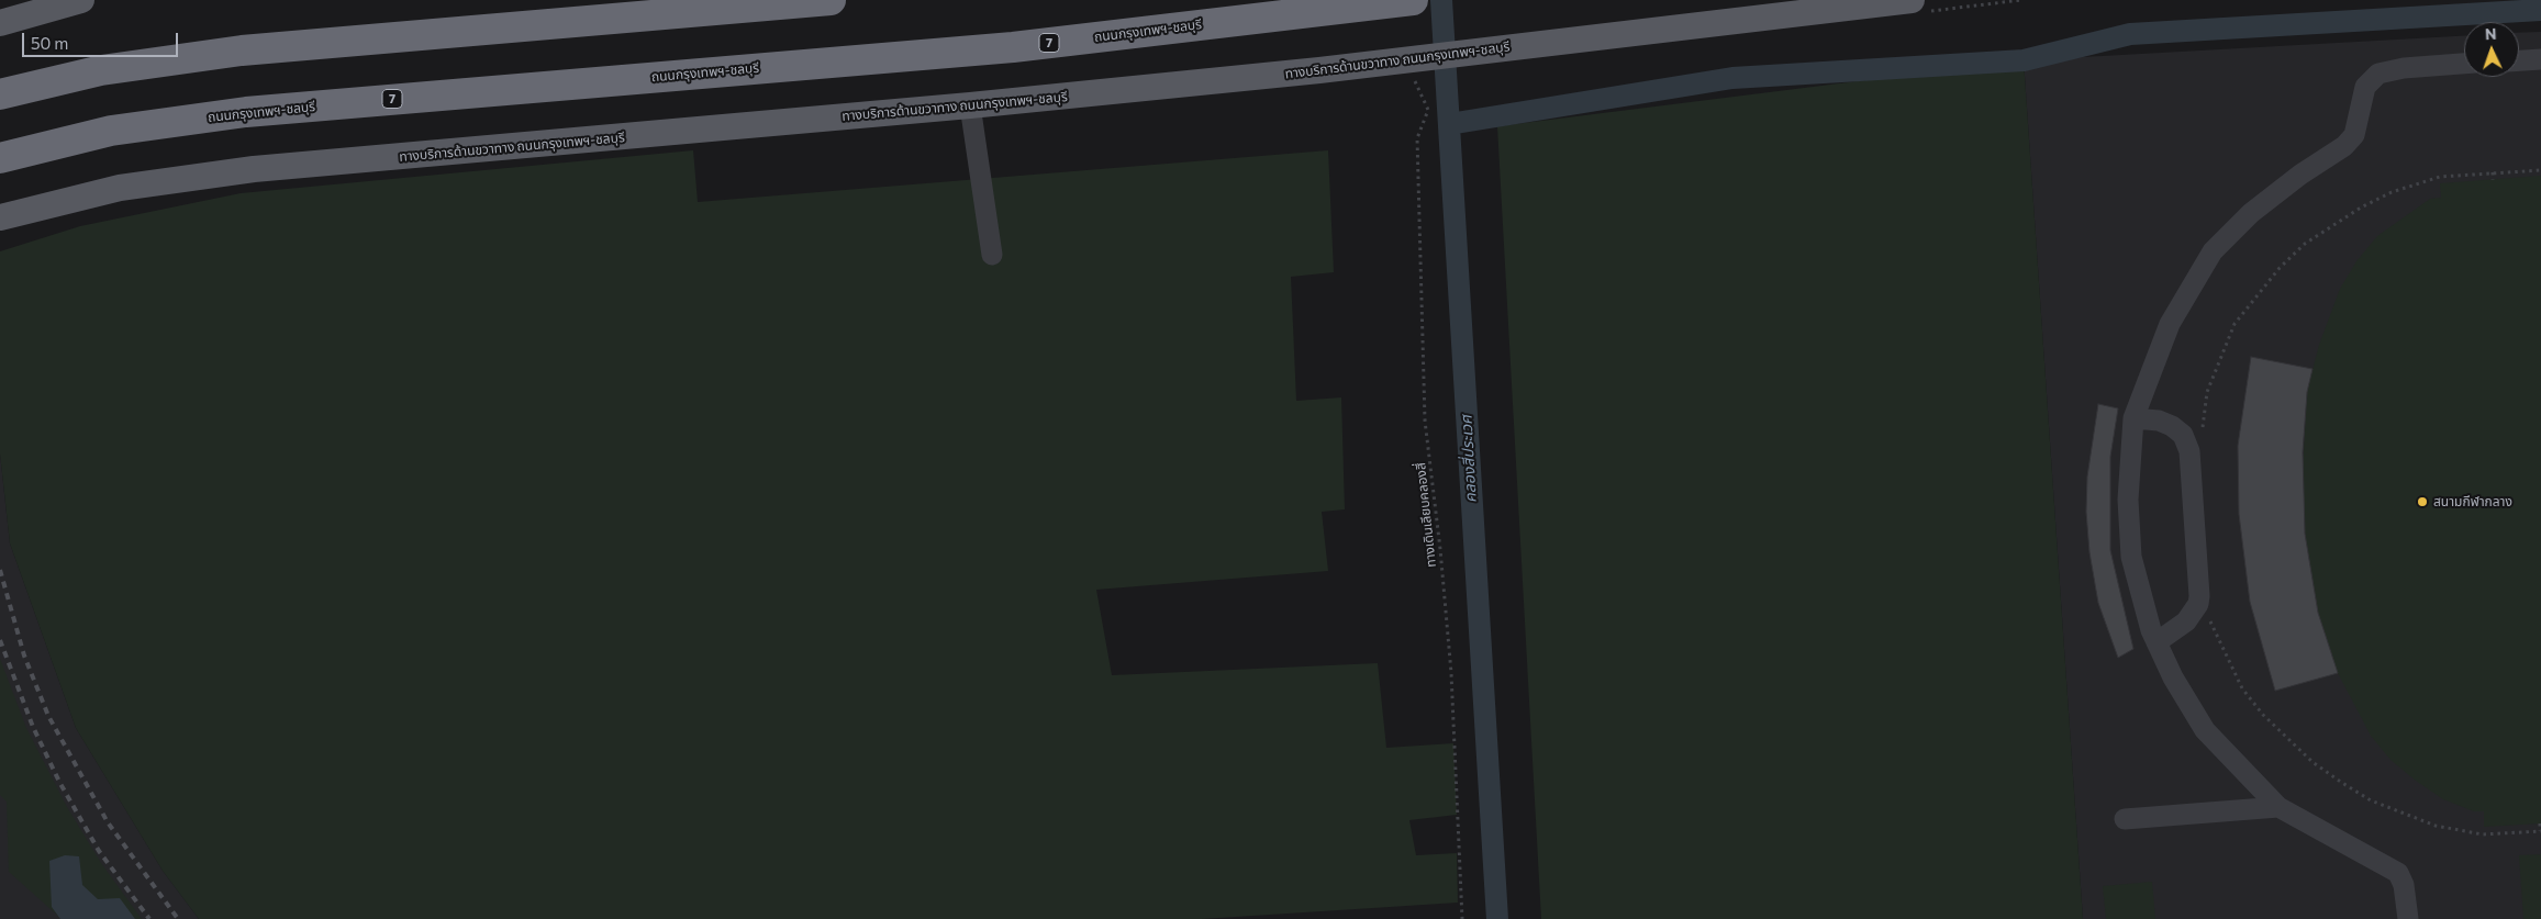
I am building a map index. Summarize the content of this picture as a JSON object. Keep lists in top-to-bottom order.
{
  "streets": {
    "highway": ["ถนนกรุงเทพฯ-ชลบุรี", "7"],
    "main road": ["ทางบริการด้านขวาทาง ถนนกรุงเทพฯ-ชลบุรี"],
    "path": ["ทางเดินเลียบคลองสี่"]
  },
  "water": ["คลองสี่ประเวศ"],
  "places": ["สนามกีฬากลาง"],
  "scale_bar": "50 m",
  "north": "top"
}
